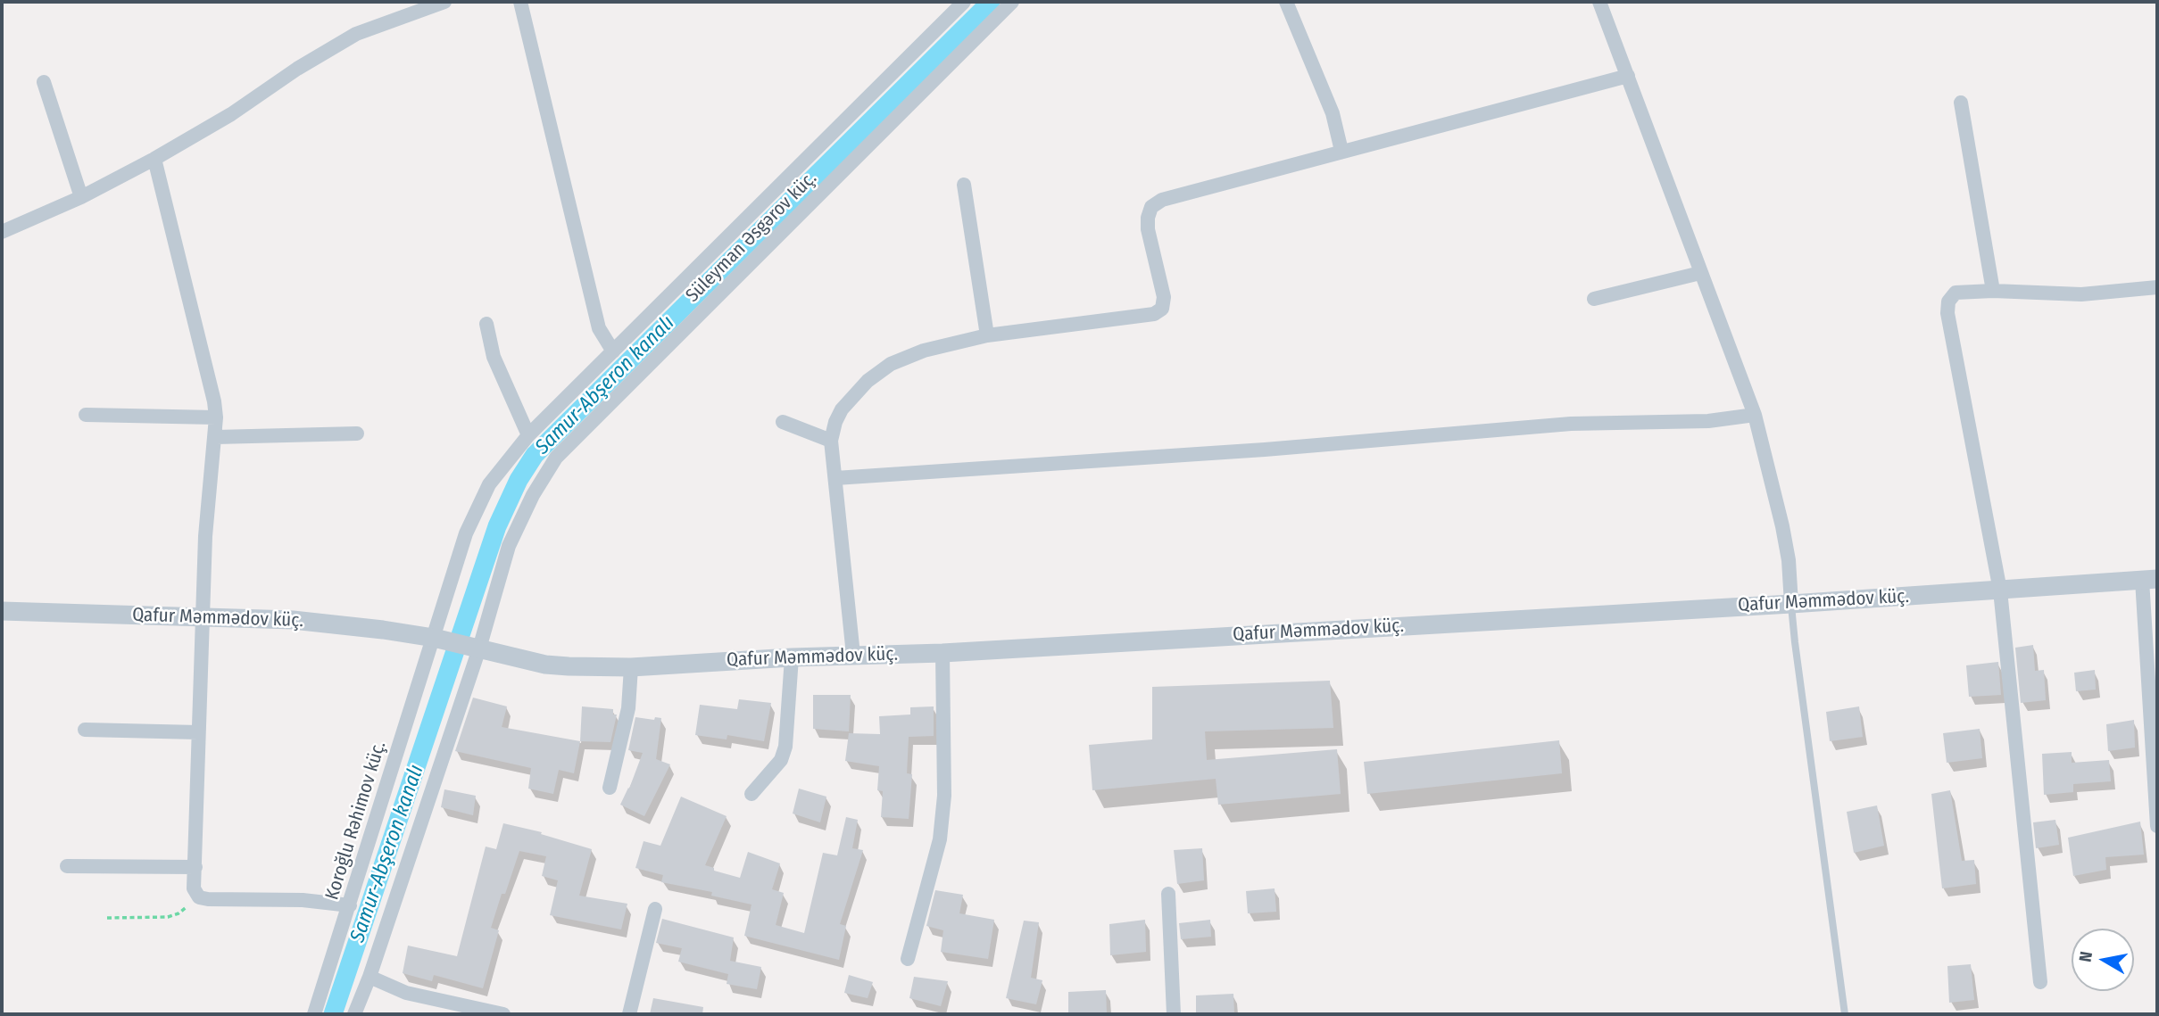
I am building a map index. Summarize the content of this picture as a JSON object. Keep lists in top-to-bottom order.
{
  "streets": {
    "street": ["Süleyman Əsgərov küç.", "Qafur Məmmədov küç.", "Koroğlu Rəhimov küç."]
  },
  "crossings": [
    ["Süleyman Əsgərov küç.", "Qafur Məmmədov küç."],
    ["Süleyman Əsgərov küç.", "Koroğlu Rəhimov küç."],
    ["Qafur Məmmədov küç.", "Koroğlu Rəhimov küç."]
  ],
  "water": ["Samur-Abşeron kanalı"],
  "north": "left"
}
